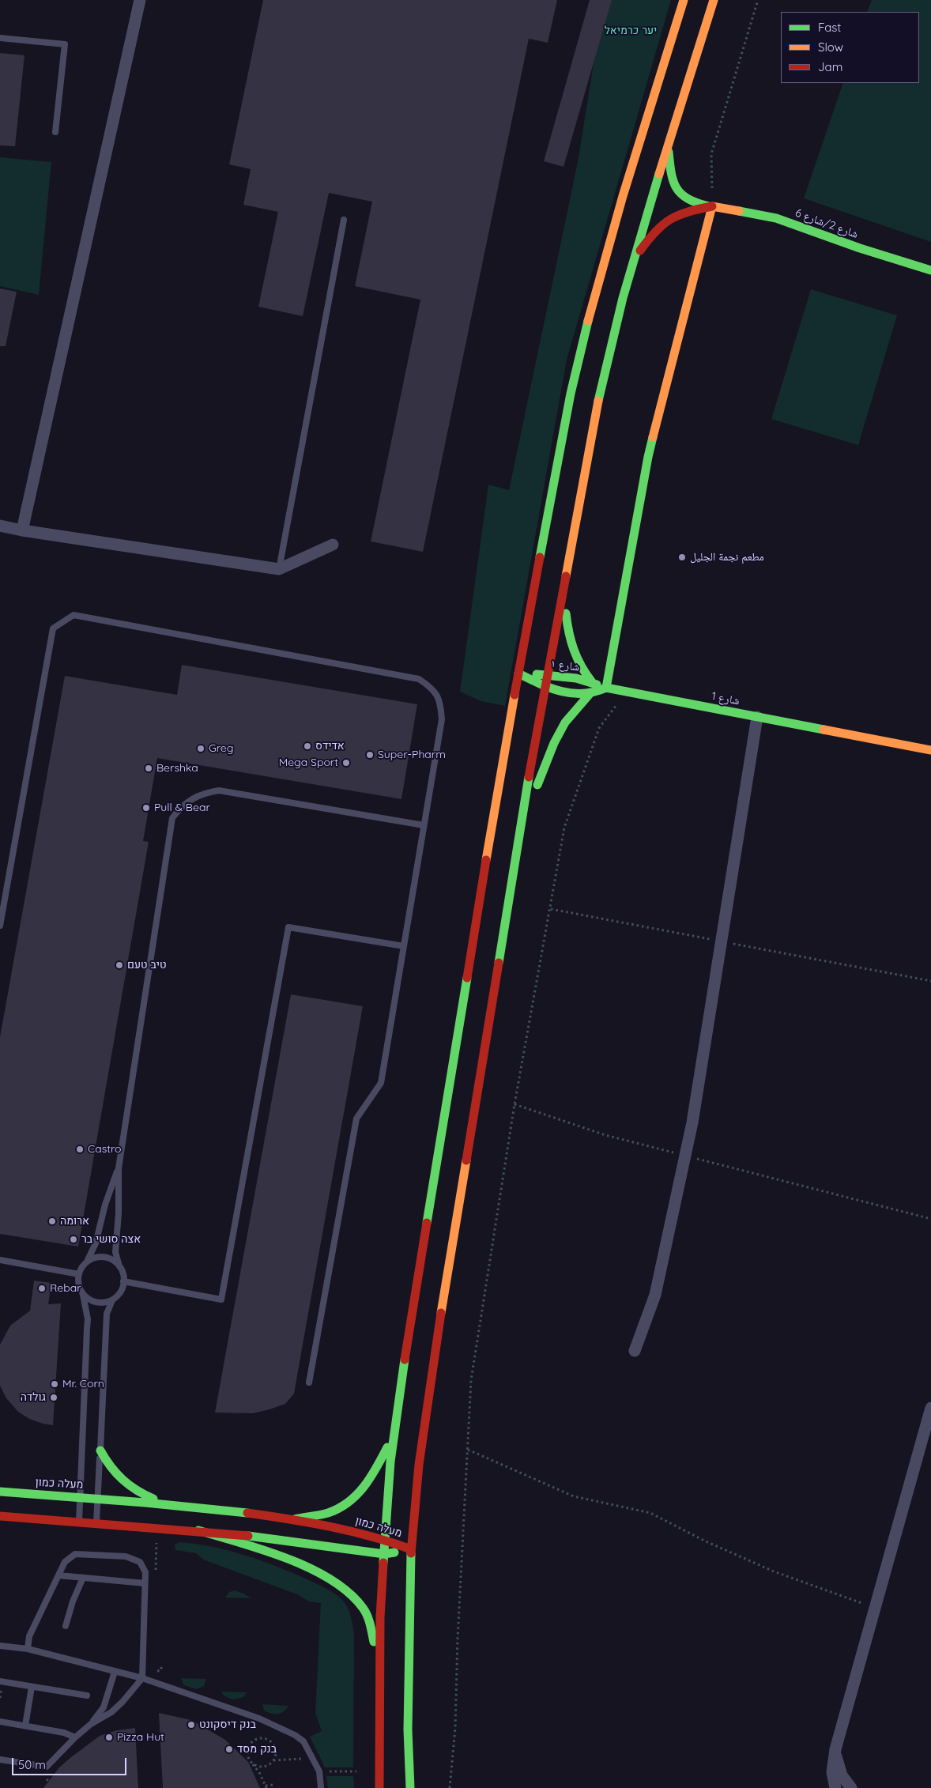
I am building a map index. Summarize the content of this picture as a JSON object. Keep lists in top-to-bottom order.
{
  "streets": {
    "main road": [
      "شارع 2/شارع 6",
      "شارع ١",
      "شارع 1",
      "מעלה כמון"
    ]
  },
  "crossings": [
    ["شارع ١", "شارع 1"]
  ],
  "parks": ["יער כרמיאל"],
  "places": [
    "مطعم نجمة الجليل",
    "אדידס",
    "Greg",
    "Super-Pharm",
    "Mega Sport",
    "Bershka",
    "Pull & Bear",
    "טיב טעם",
    "Castro",
    "ארומה",
    "אצה סושי בר",
    "Rebar",
    "Mr. Corn",
    "גולדה",
    "בנק דיסקונט",
    "Pizza Hut",
    "בנק מסד"
  ],
  "legend": ["Fast", "Slow", "Jam"],
  "scale_bar": "50 m"
}
